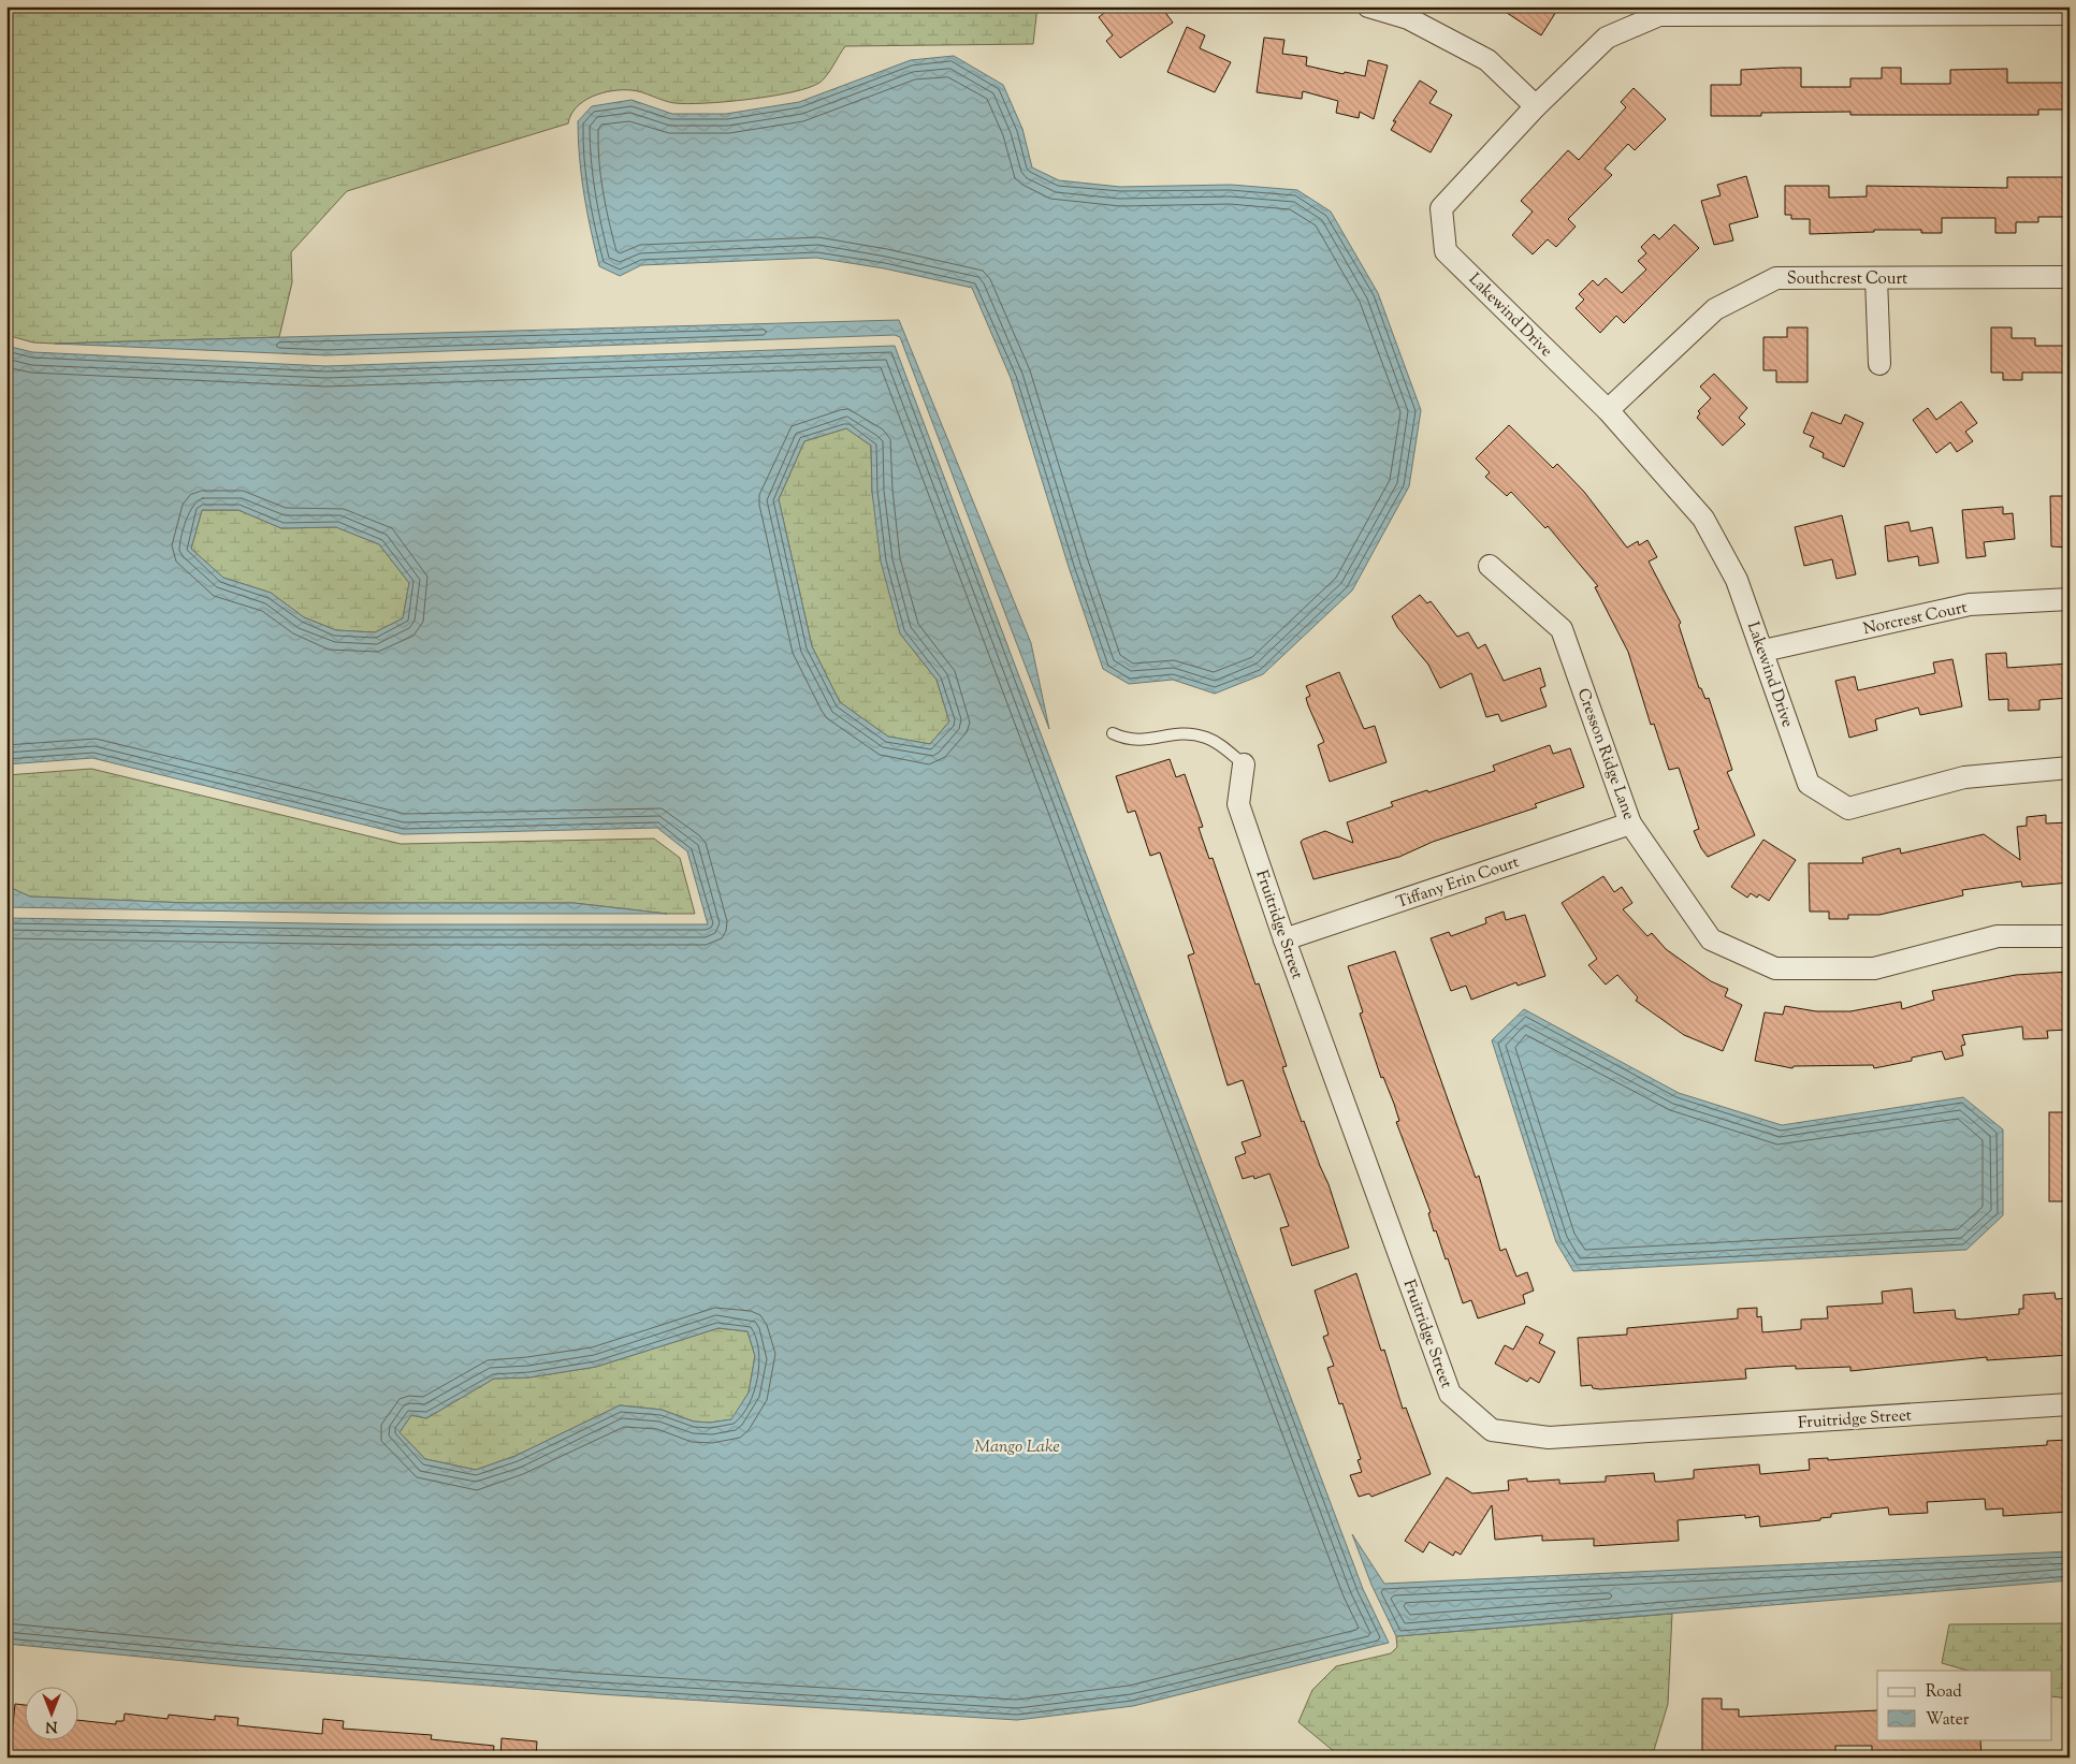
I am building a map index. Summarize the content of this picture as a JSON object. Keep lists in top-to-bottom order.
{
  "streets": {
    "street": [
      "Southcrest Court",
      "Lakewind Drive",
      "Norcrest Court",
      "Cresson Ridge Lane",
      "Tiffany Erin Court",
      "Fruitridge Street"
    ]
  },
  "crossings": [
    ["Southcrest Court", "Lakewind Drive"],
    ["Lakewind Drive", "Norcrest Court"],
    ["Cresson Ridge Lane", "Tiffany Erin Court"],
    ["Tiffany Erin Court", "Fruitridge Street"]
  ],
  "water": ["Mango Lake"],
  "legend": ["Road", "Water"],
  "north": "bottom"
}
